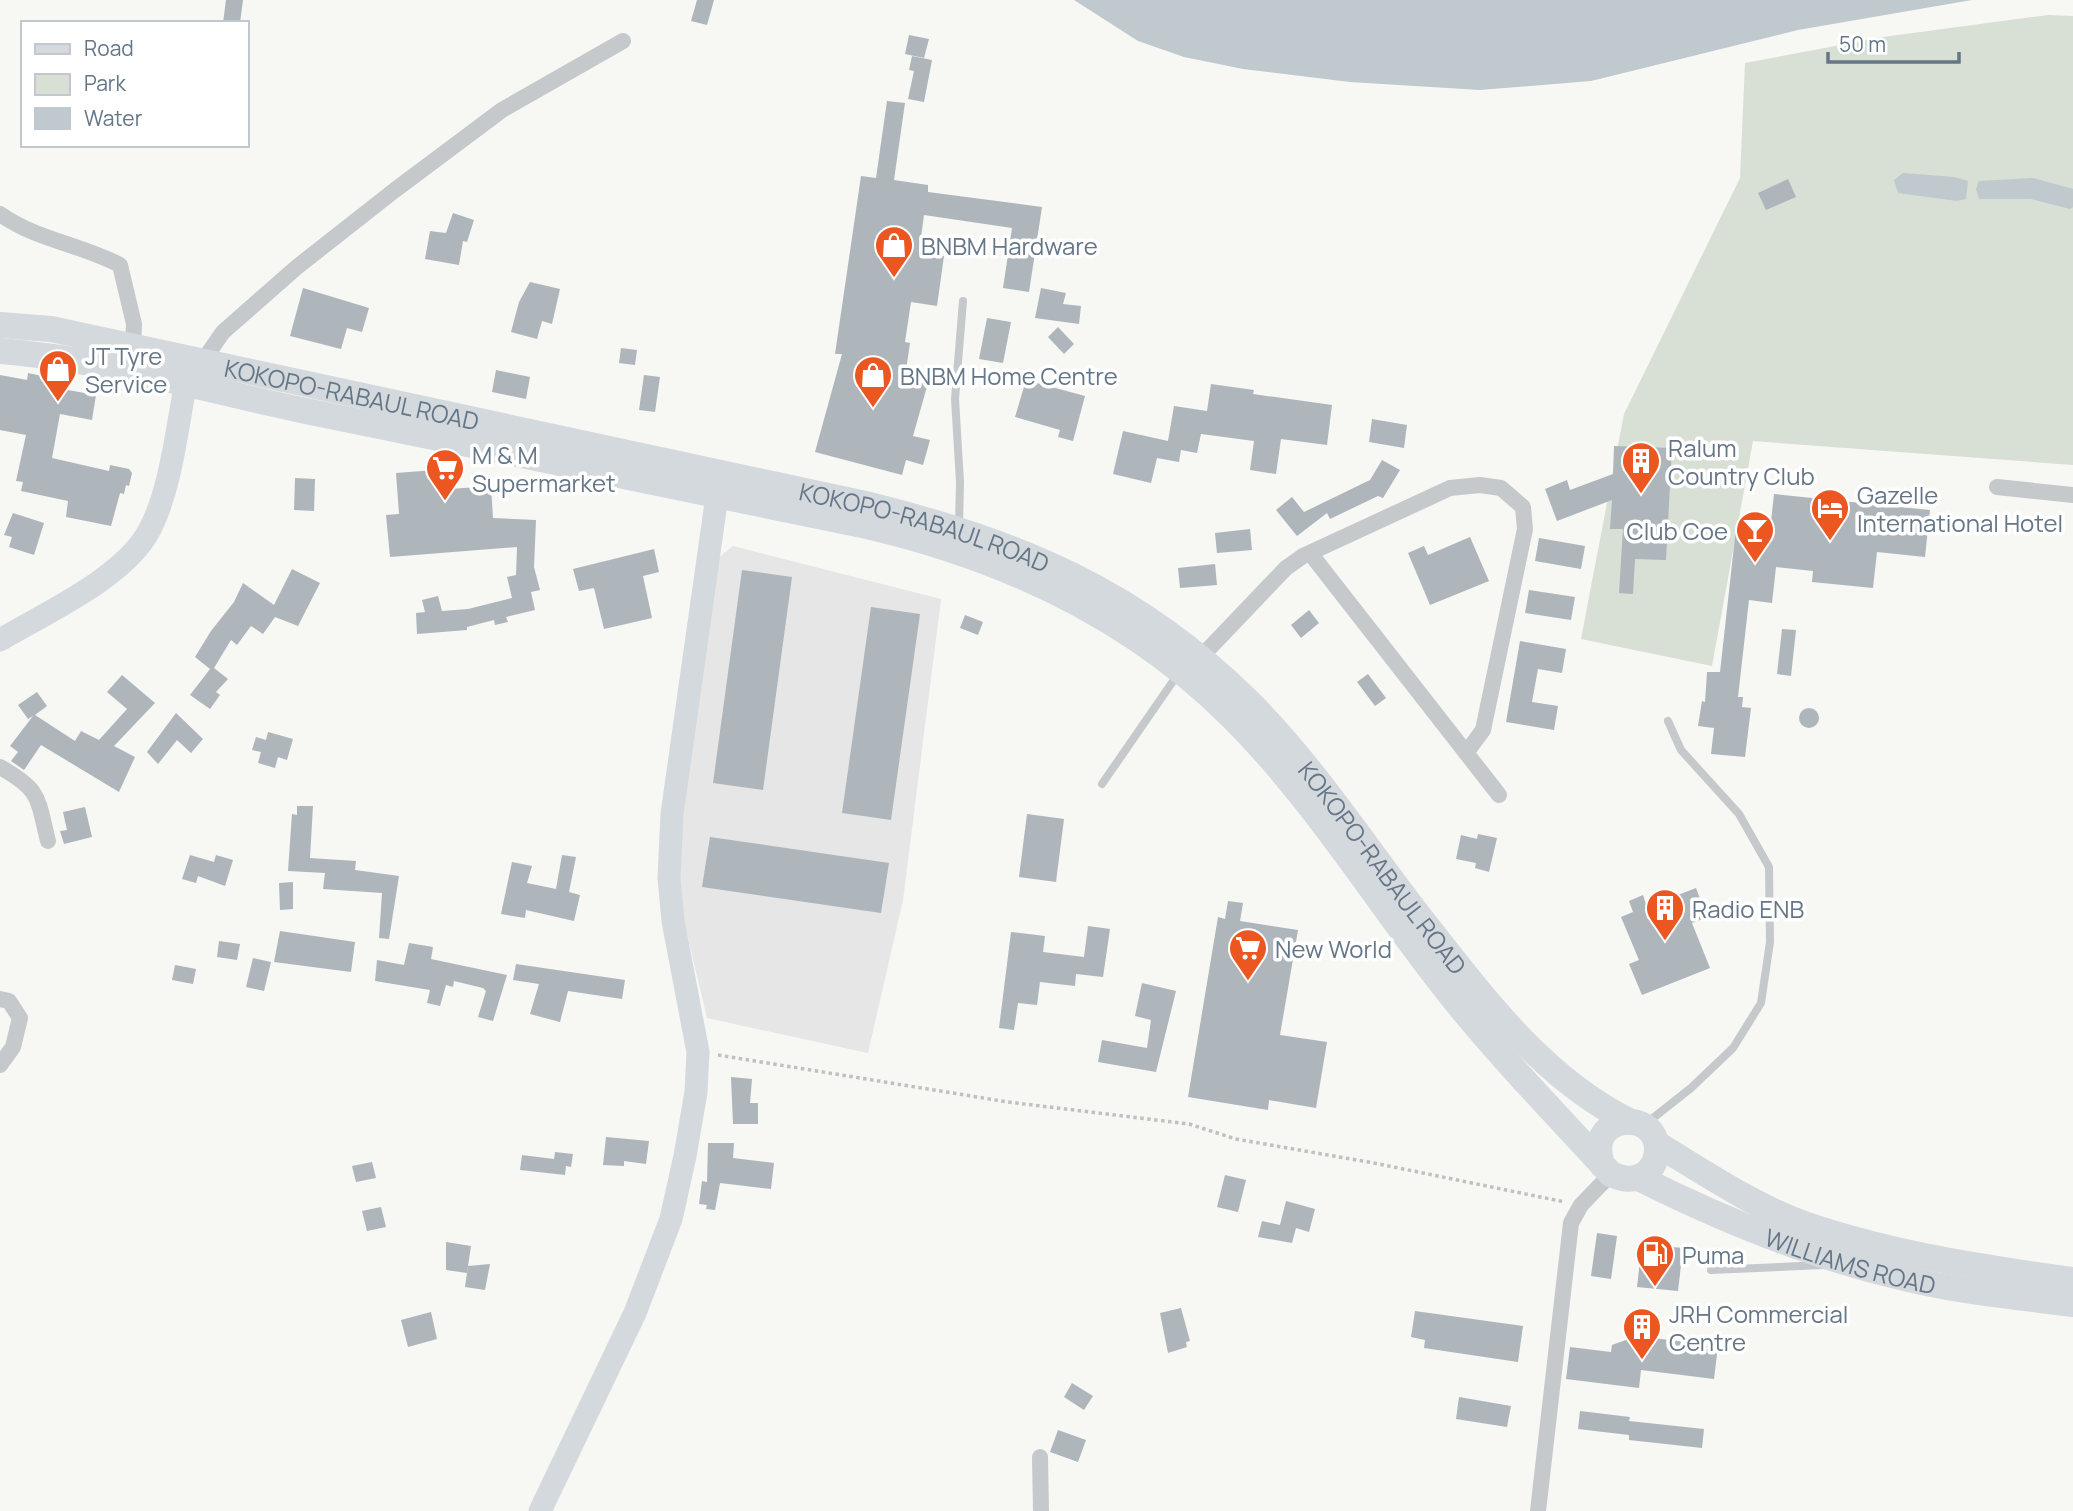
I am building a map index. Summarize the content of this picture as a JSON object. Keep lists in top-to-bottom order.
{
  "streets": {
    "main road": ["KOKOPO-RABAUL ROAD", "WILLIAMS ROAD"]
  },
  "crossings": [
    ["KOKOPO-RABAUL ROAD", "WILLIAMS ROAD"]
  ],
  "places": {
    "shop": ["BNBM Hardware", "JT Tyre Service", "BNBM Home Centre"],
    "building": ["Ralum Country Club", "Radio ENB", "JRH Commercial Centre"],
    "supermarket": ["M & M Supermarket", "New World"],
    "hotel": ["Gazelle International Hotel"],
    "bar": ["Club Coe"],
    "fuel station": ["Puma"]
  },
  "legend": ["Road", "Park", "Water"],
  "scale_bar": "50 m"
}
